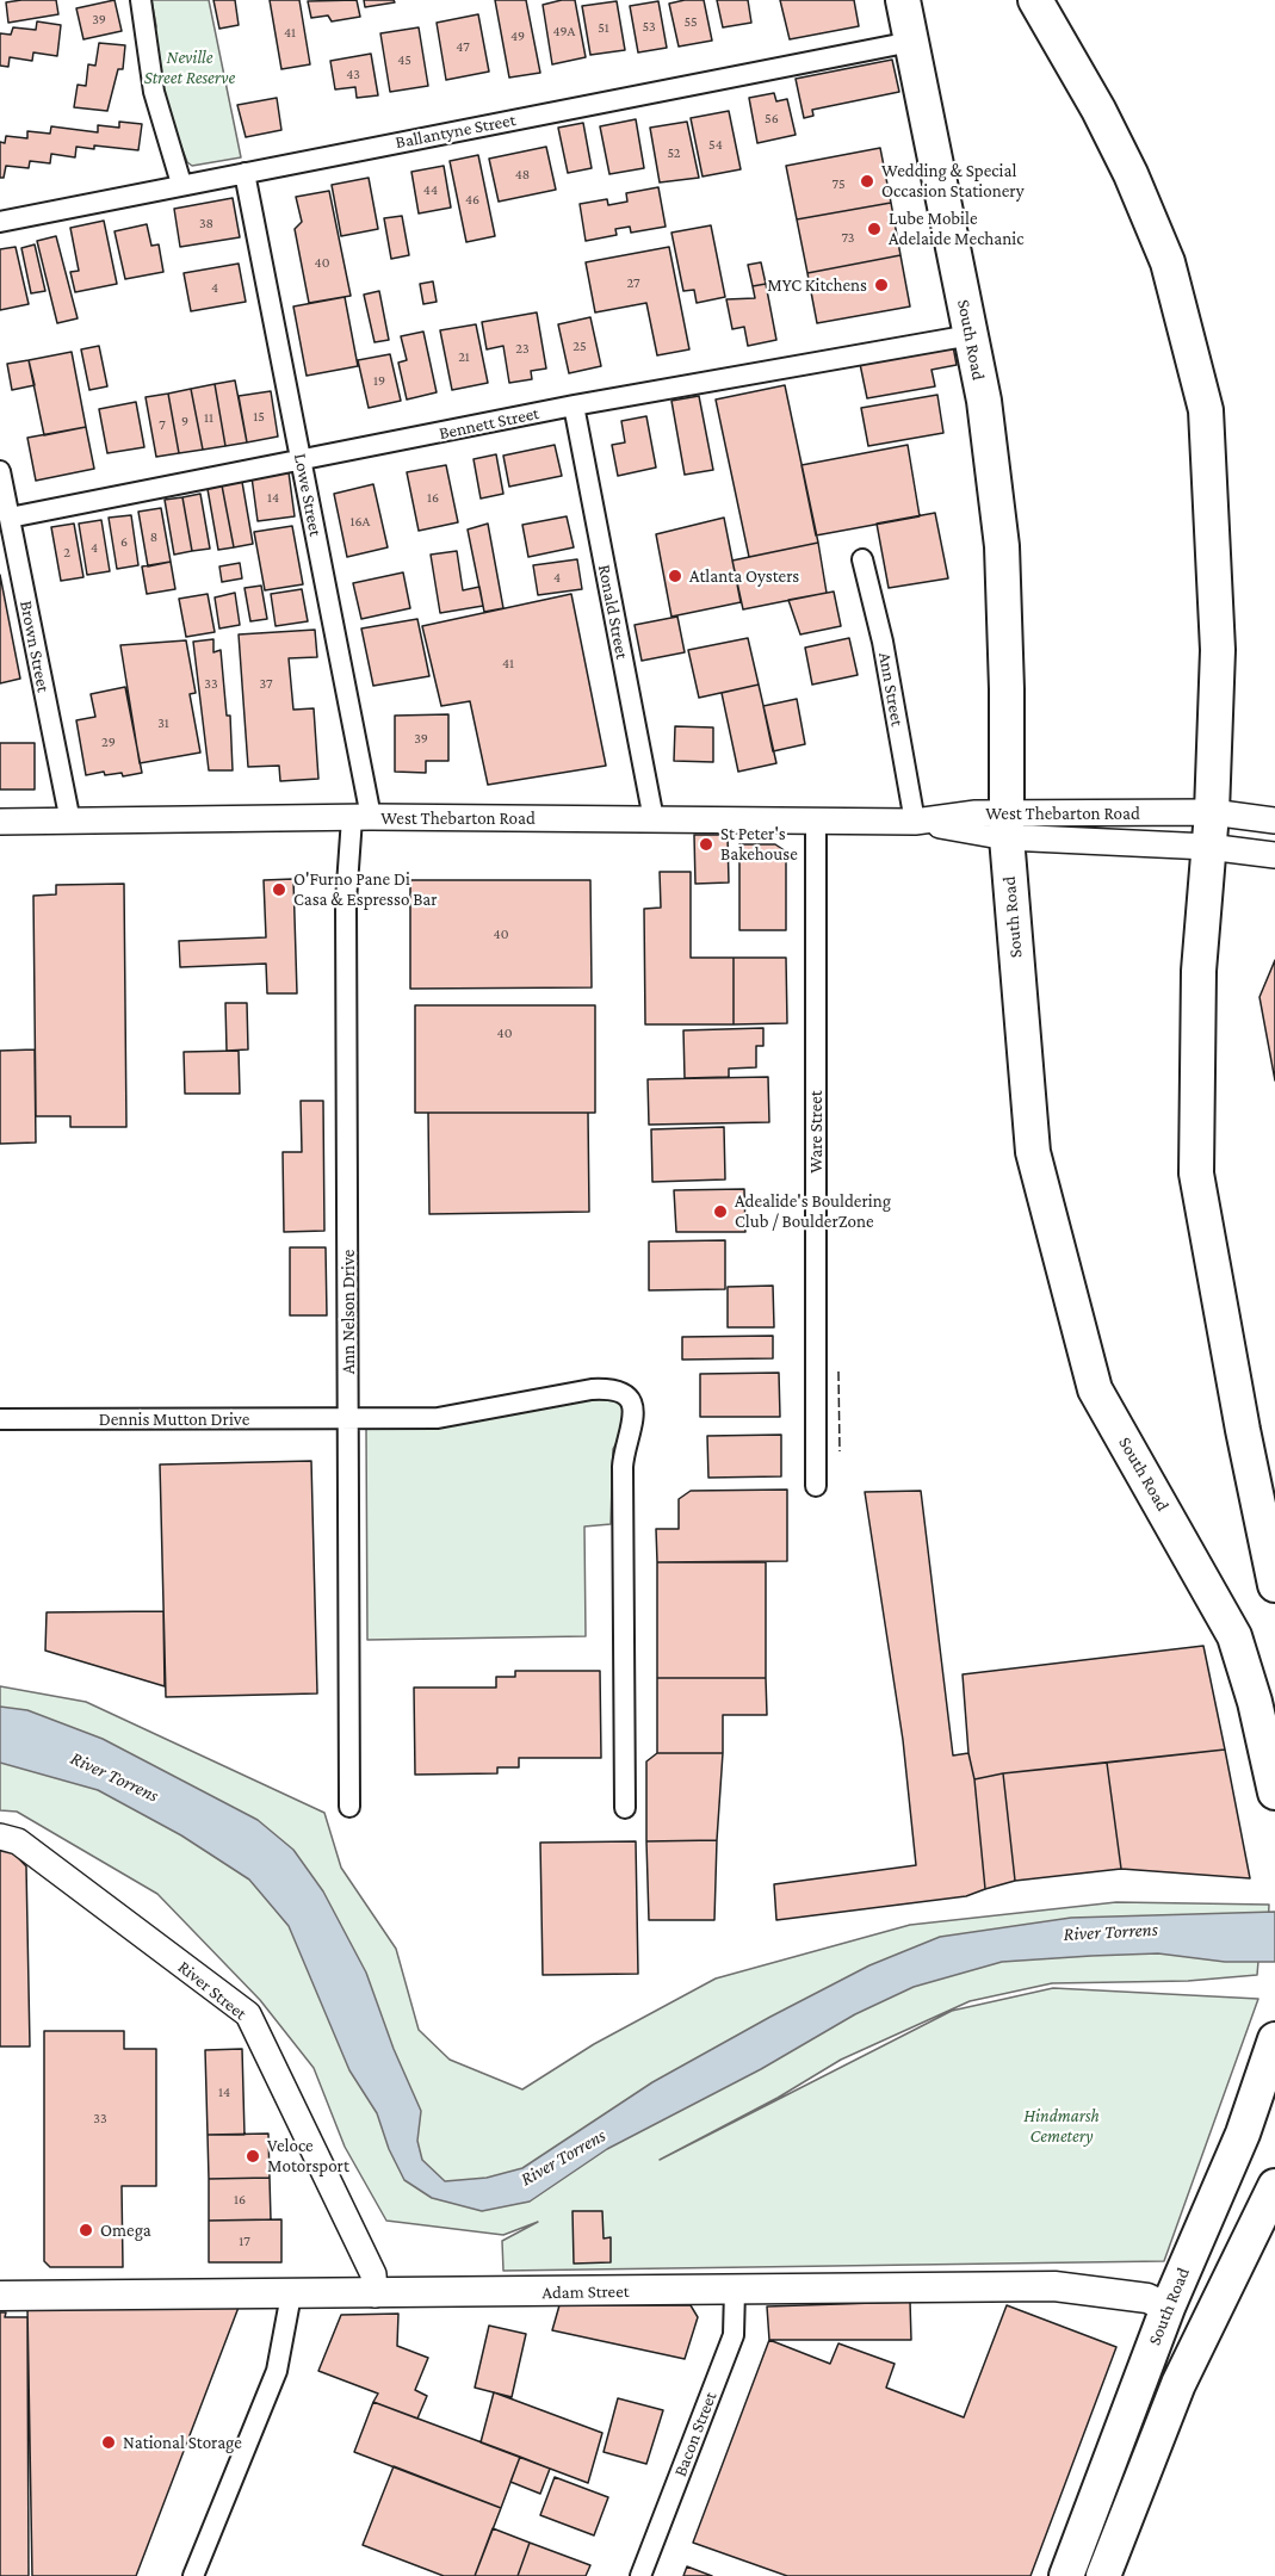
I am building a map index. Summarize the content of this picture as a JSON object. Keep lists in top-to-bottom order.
{
  "streets": {
    "highway": ["South Road"],
    "main road": ["Adam Street"],
    "street": [
      "Ballantyne Street",
      "Bennett Street",
      "Lowe Street",
      "Ronald Street",
      "Brown Street",
      "Ann Street",
      "West Thebarton Road",
      "Ware Street",
      "Ann Nelson Drive",
      "Dennis Mutton Drive",
      "River Street",
      "Bacon Street"
    ]
  },
  "crossings": [
    ["Ballantyne Street", "South Road"],
    ["Ballantyne Street", "Lowe Street"],
    ["South Road", "Bennett Street"],
    ["South Road", "West Thebarton Road"],
    ["South Road", "Adam Street"],
    ["Bennett Street", "Lowe Street"],
    ["Bennett Street", "Ronald Street"],
    ["Bennett Street", "Brown Street"],
    ["Lowe Street", "West Thebarton Road"],
    ["Lowe Street", "Ann Nelson Drive"],
    ["Ronald Street", "West Thebarton Road"],
    ["Brown Street", "West Thebarton Road"],
    ["Ann Street", "West Thebarton Road"],
    ["West Thebarton Road", "Ware Street"],
    ["West Thebarton Road", "Ann Nelson Drive"],
    ["Ann Nelson Drive", "Dennis Mutton Drive"],
    ["River Street", "Adam Street"],
    ["Adam Street", "Bacon Street"]
  ],
  "water": ["River Torrens"],
  "parks": ["Neville Street Reserve", "Hindmarsh Cemetery"],
  "places": [
    "Wedding & Special Occasion Stationery",
    "Lube Mobile Adelaide Mechanic",
    "MYC Kitchens",
    "Atlanta Oysters",
    "St Peter's Bakehouse",
    "O'Furno Pane Di Casa & Espresso Bar",
    "Adealide's Bouldering Club / BoulderZone",
    "Veloce Motorsport",
    "Omega",
    "National Storage"
  ],
  "house_numbers": [
    "39",
    "55",
    "53",
    "51",
    "49A",
    "41",
    "49",
    "47",
    "45",
    "43",
    "56",
    "54",
    "52",
    "48",
    "75",
    "44",
    "46",
    "38",
    "73",
    "40",
    "27",
    "4",
    "25",
    "23",
    "21",
    "19",
    "15",
    "11",
    "9",
    "7",
    "14",
    "16",
    "16A",
    "8",
    "6",
    "4",
    "2",
    "4",
    "41",
    "33",
    "37",
    "31",
    "39",
    "29",
    "40",
    "40",
    "14",
    "33",
    "16",
    "17"
  ]
}
